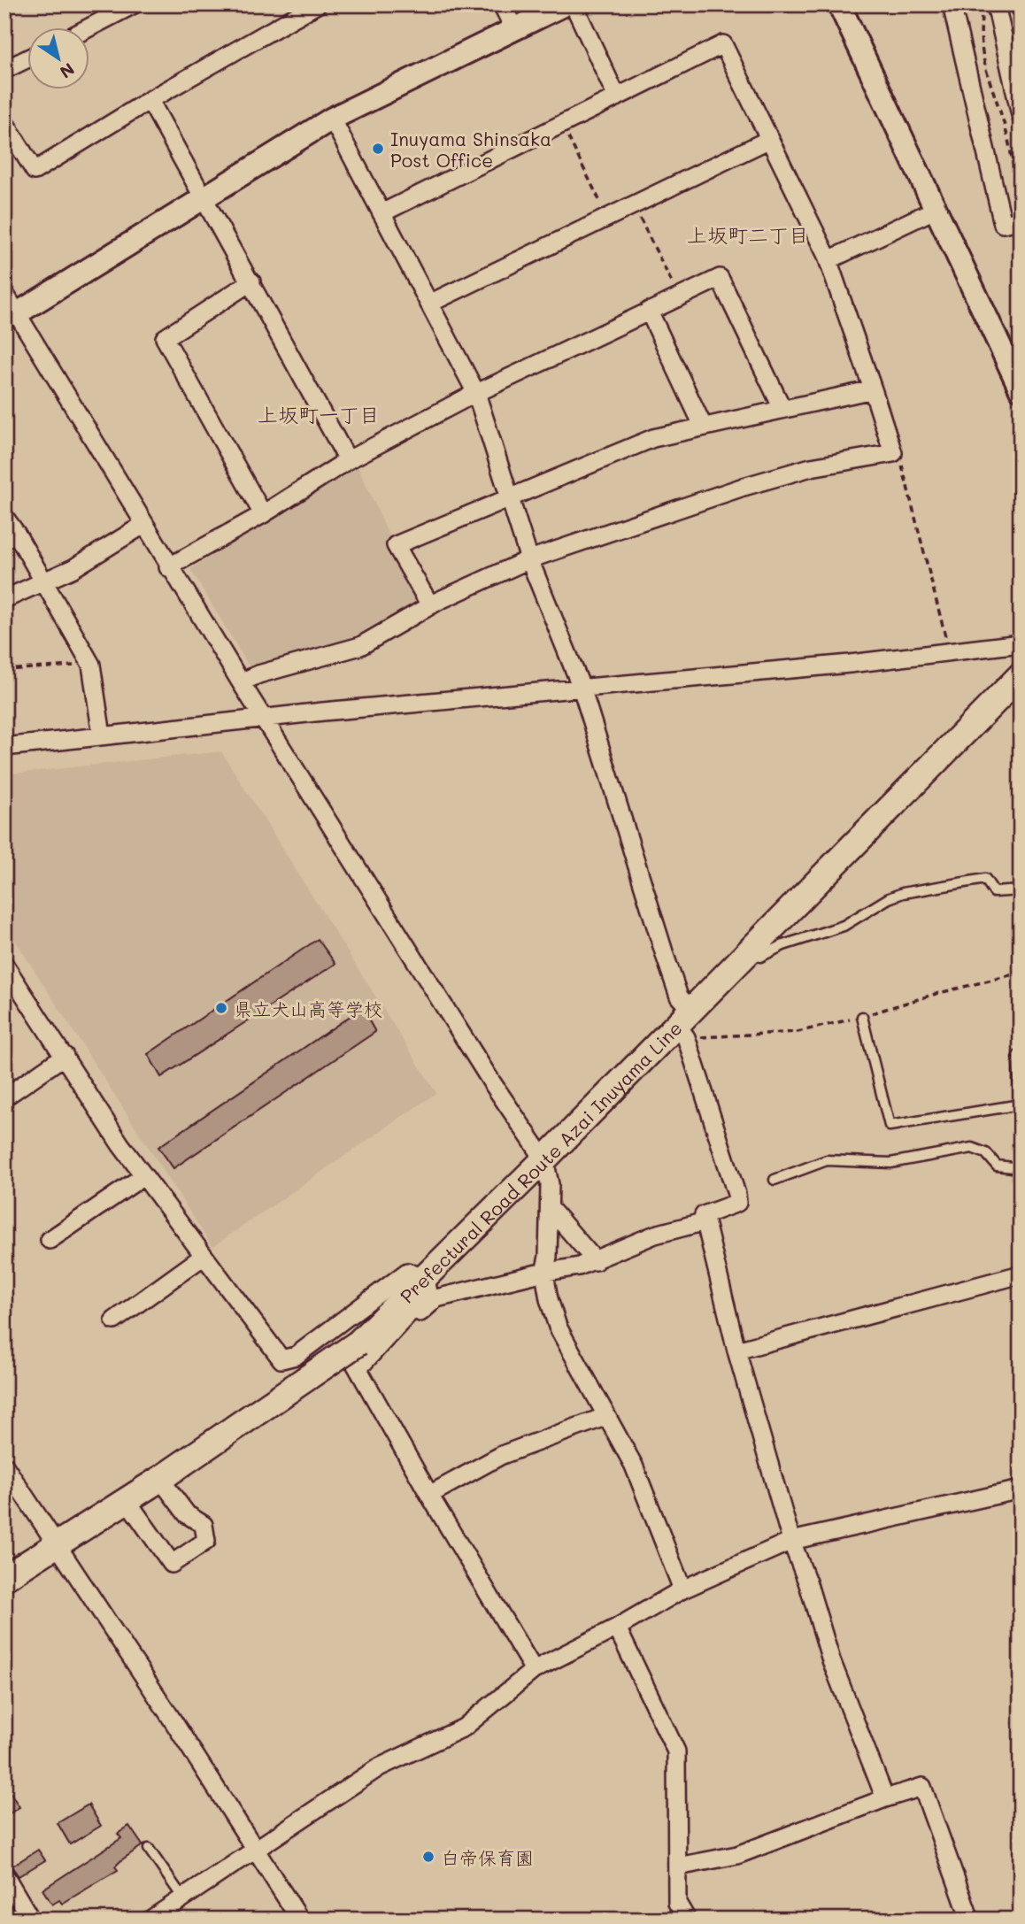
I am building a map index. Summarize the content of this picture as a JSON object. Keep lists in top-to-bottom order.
{
  "streets": {
    "main road": ["Prefectural Road Route Azai Inuyama Line"]
  },
  "districts": ["上坂町二丁目", "上坂町一丁目"],
  "places": ["Inuyama Shinsaka Post Office", "県立犬山高等学校", "白帝保育園"],
  "north": "bottom right"
}
